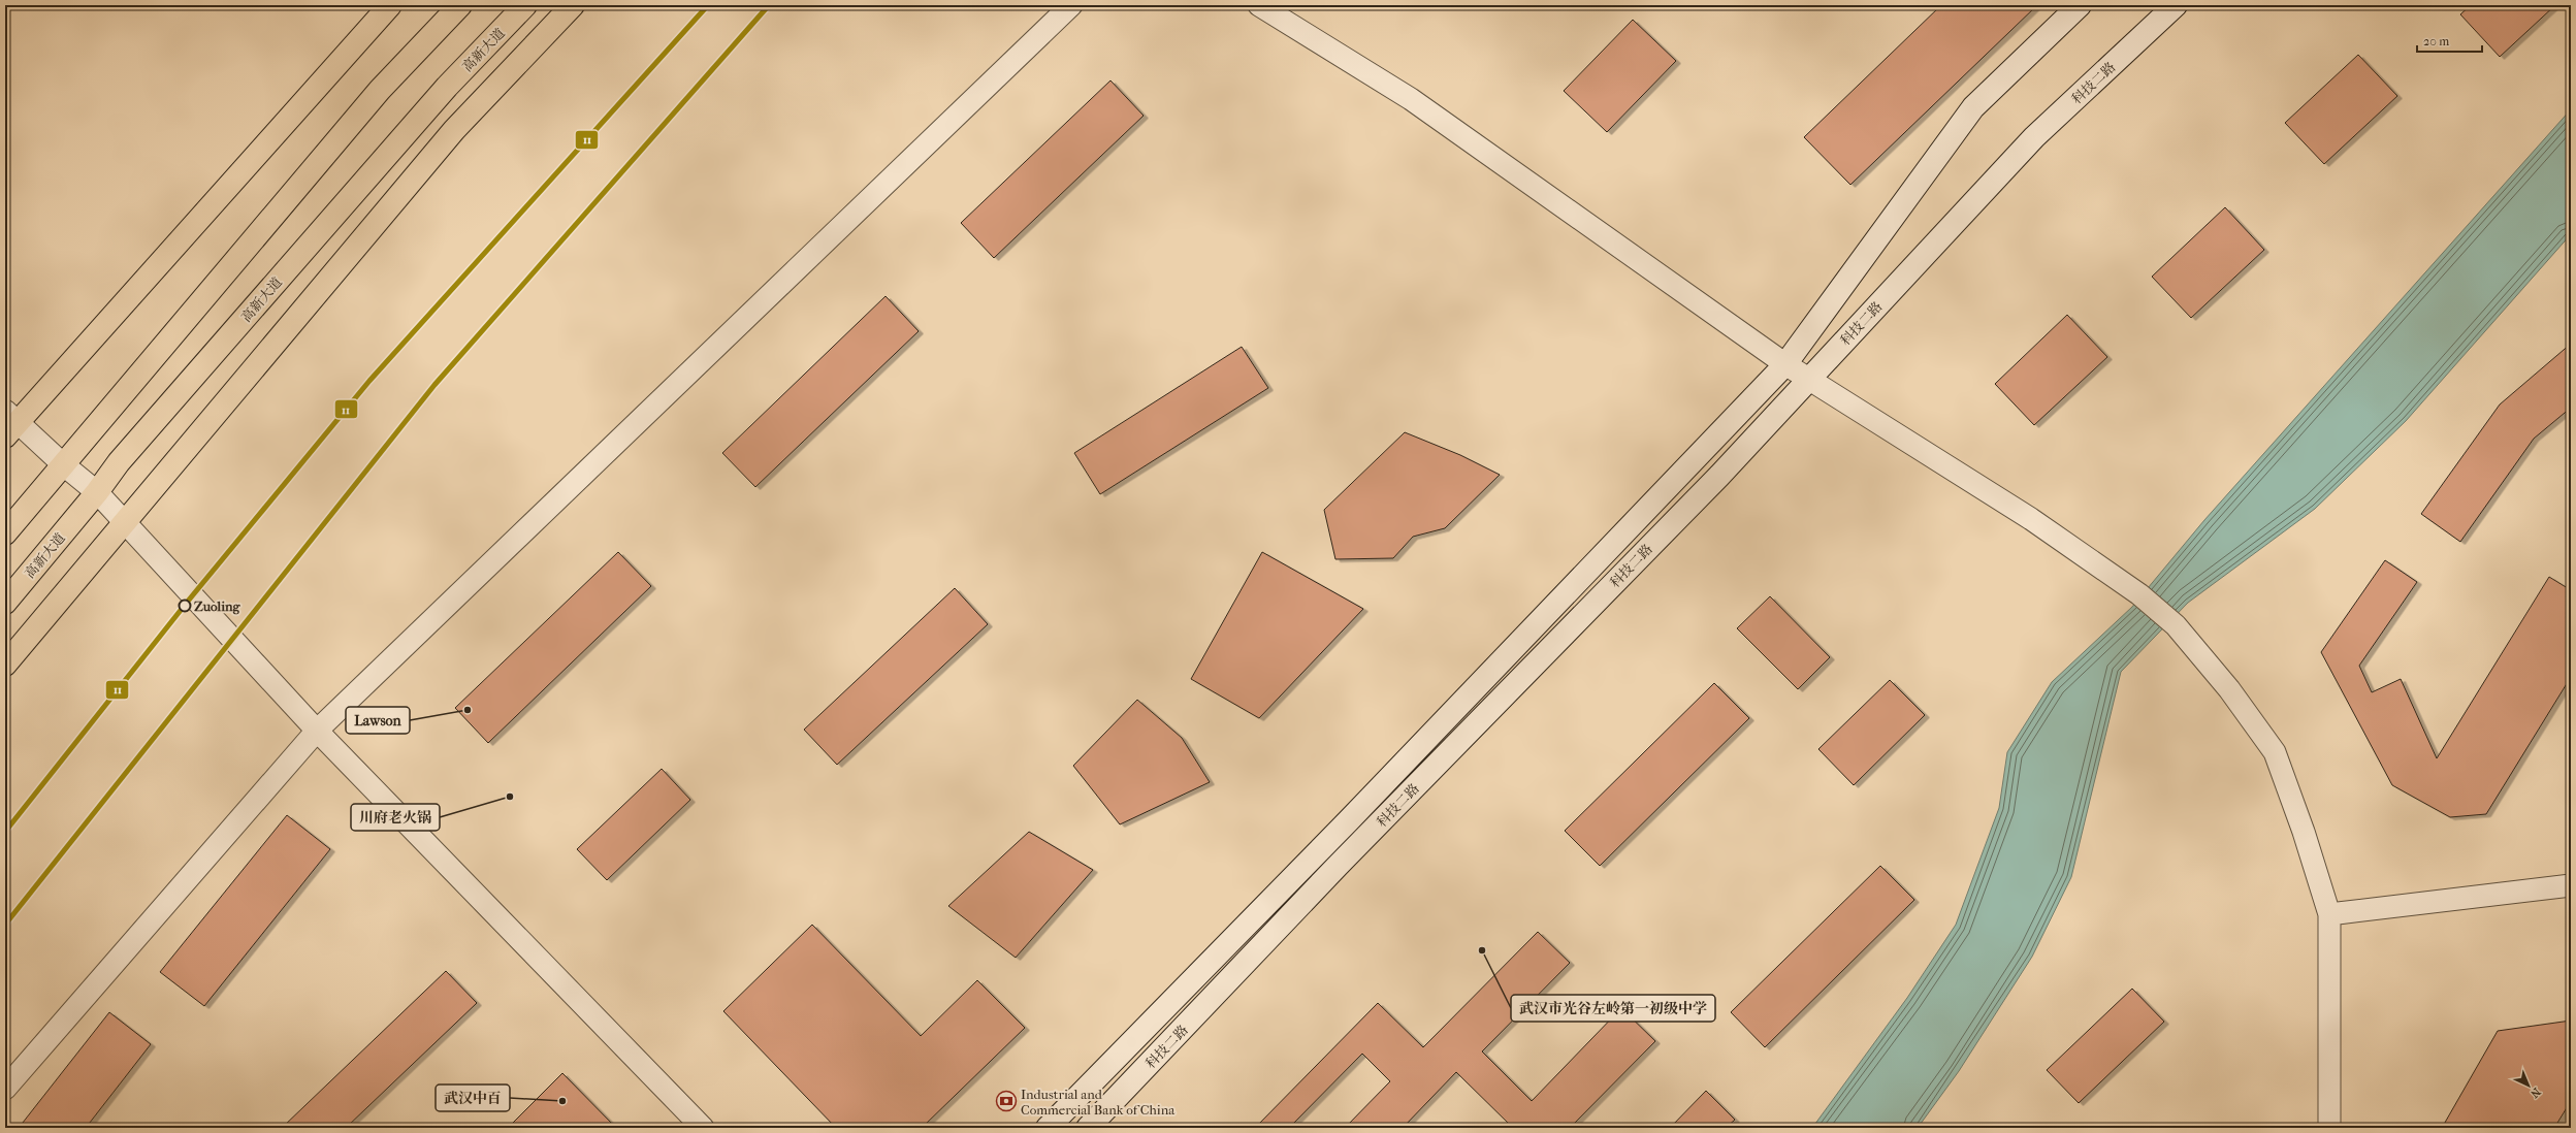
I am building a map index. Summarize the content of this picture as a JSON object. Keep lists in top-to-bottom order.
{
  "streets": {
    "main road": ["高新大道"],
    "street": ["科技二路"]
  },
  "places": {
    "other": [
      "Zuoling",
      "Lawson",
      "川府老火锅",
      "武汉市光谷左岭第一初级中学",
      "武汉中百"
    ],
    "bank": ["Industrial and Commercial Bank of China"]
  },
  "lines": ["transit line 11"],
  "scale_bar": "20 m",
  "north": "bottom right"
}
